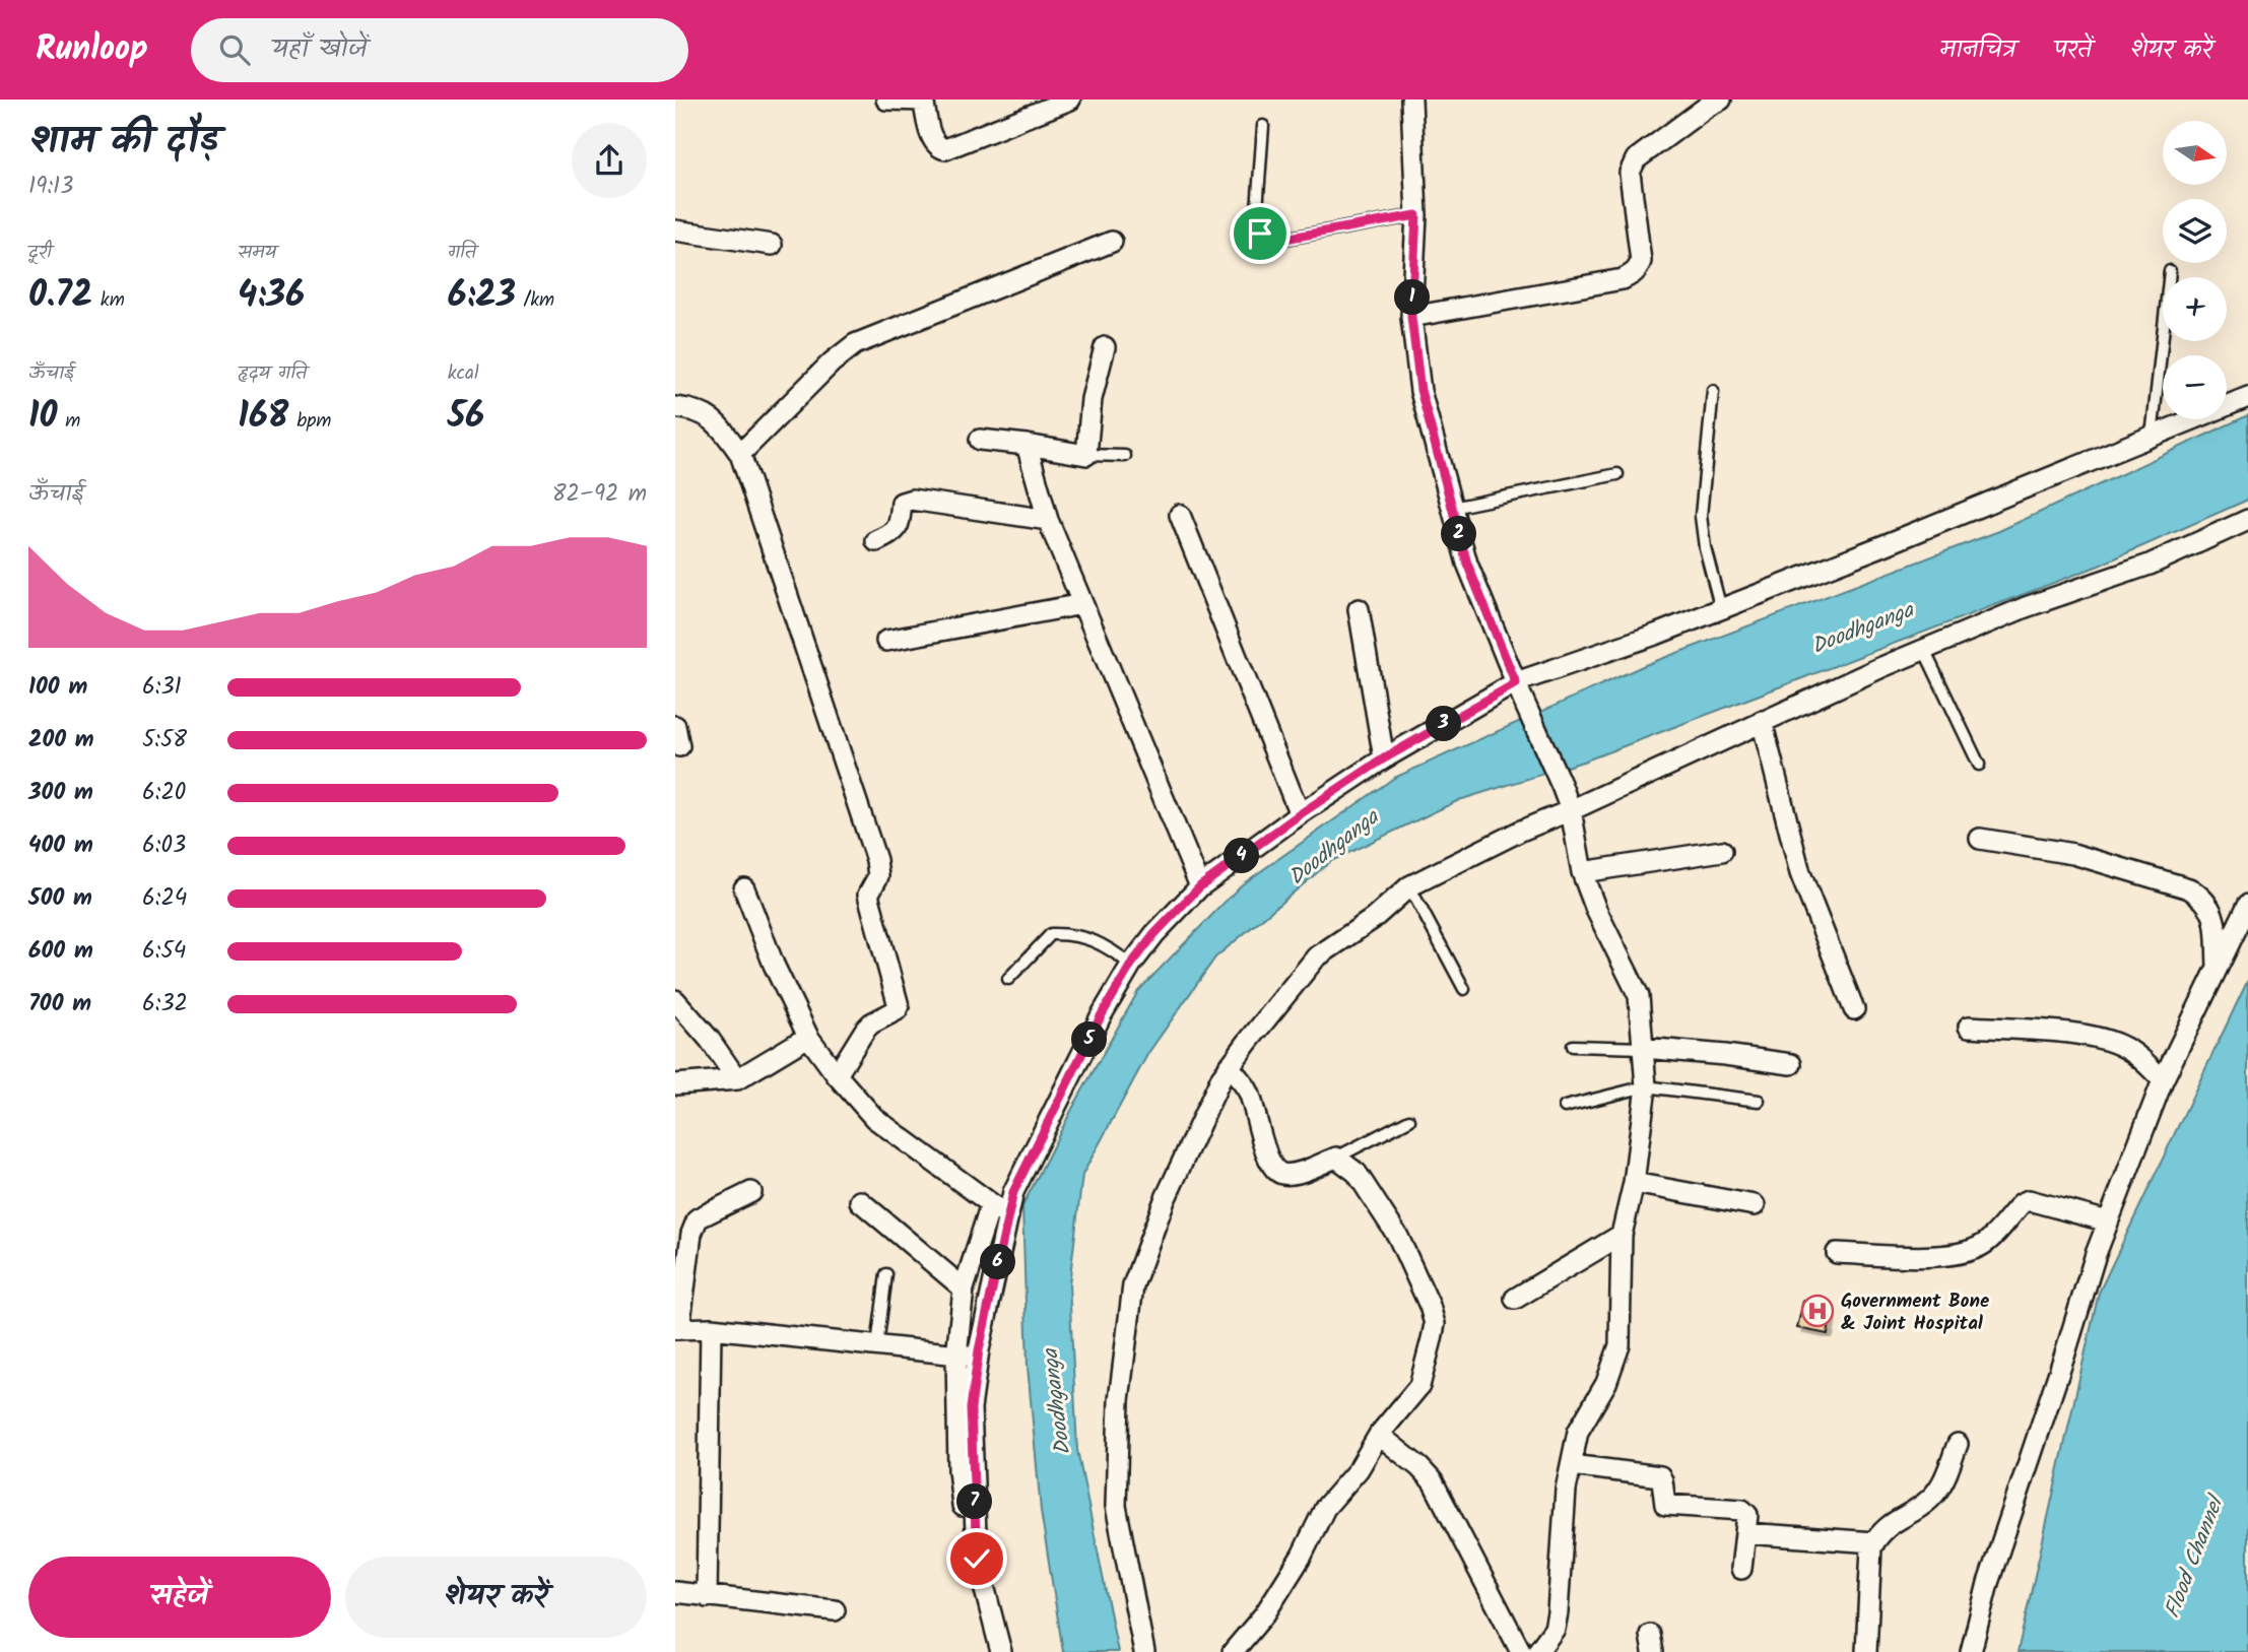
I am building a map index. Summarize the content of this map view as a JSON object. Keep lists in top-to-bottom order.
{
  "water": ["Doodhganga", "Flood Channel"],
  "places": {
    "hospital": ["Government Bone & Joint Hospital"]
  },
  "north": "right",
  "page": {
    "header": "Runloop",
    "search": "यहाँ खोजें",
    "nav": ["मानचित्र", "परतें", "शेयर करें"],
    "heading": ["शाम की दौड़", "19:13"],
    "map_buttons": ["+", "−"],
    "stats": [
      ["दूरी", "0.72 km"],
      ["समय", "4:36"],
      ["गति", "6:23 /km"],
      ["ऊँचाई", "10 m"],
      ["हृदय गति", "168 bpm"],
      ["kcal", "56"]
    ],
    "pins": [
      "1",
      "2",
      "3",
      "4",
      "5",
      "6",
      "7"
    ],
    "chart": ["ऊँचाई", "82–92 m"],
    "list": [
      {
        "name": "100 m",
        "note": "6:31"
      },
      {
        "name": "200 m",
        "note": "5:58"
      },
      {
        "name": "300 m",
        "note": "6:20"
      },
      {
        "name": "400 m",
        "note": "6:03"
      },
      {
        "name": "500 m",
        "note": "6:24"
      },
      {
        "name": "600 m",
        "note": "6:54"
      },
      {
        "name": "700 m",
        "note": "6:32"
      }
    ],
    "buttons": ["सहेजें", "शेयर करें"]
  }
}
